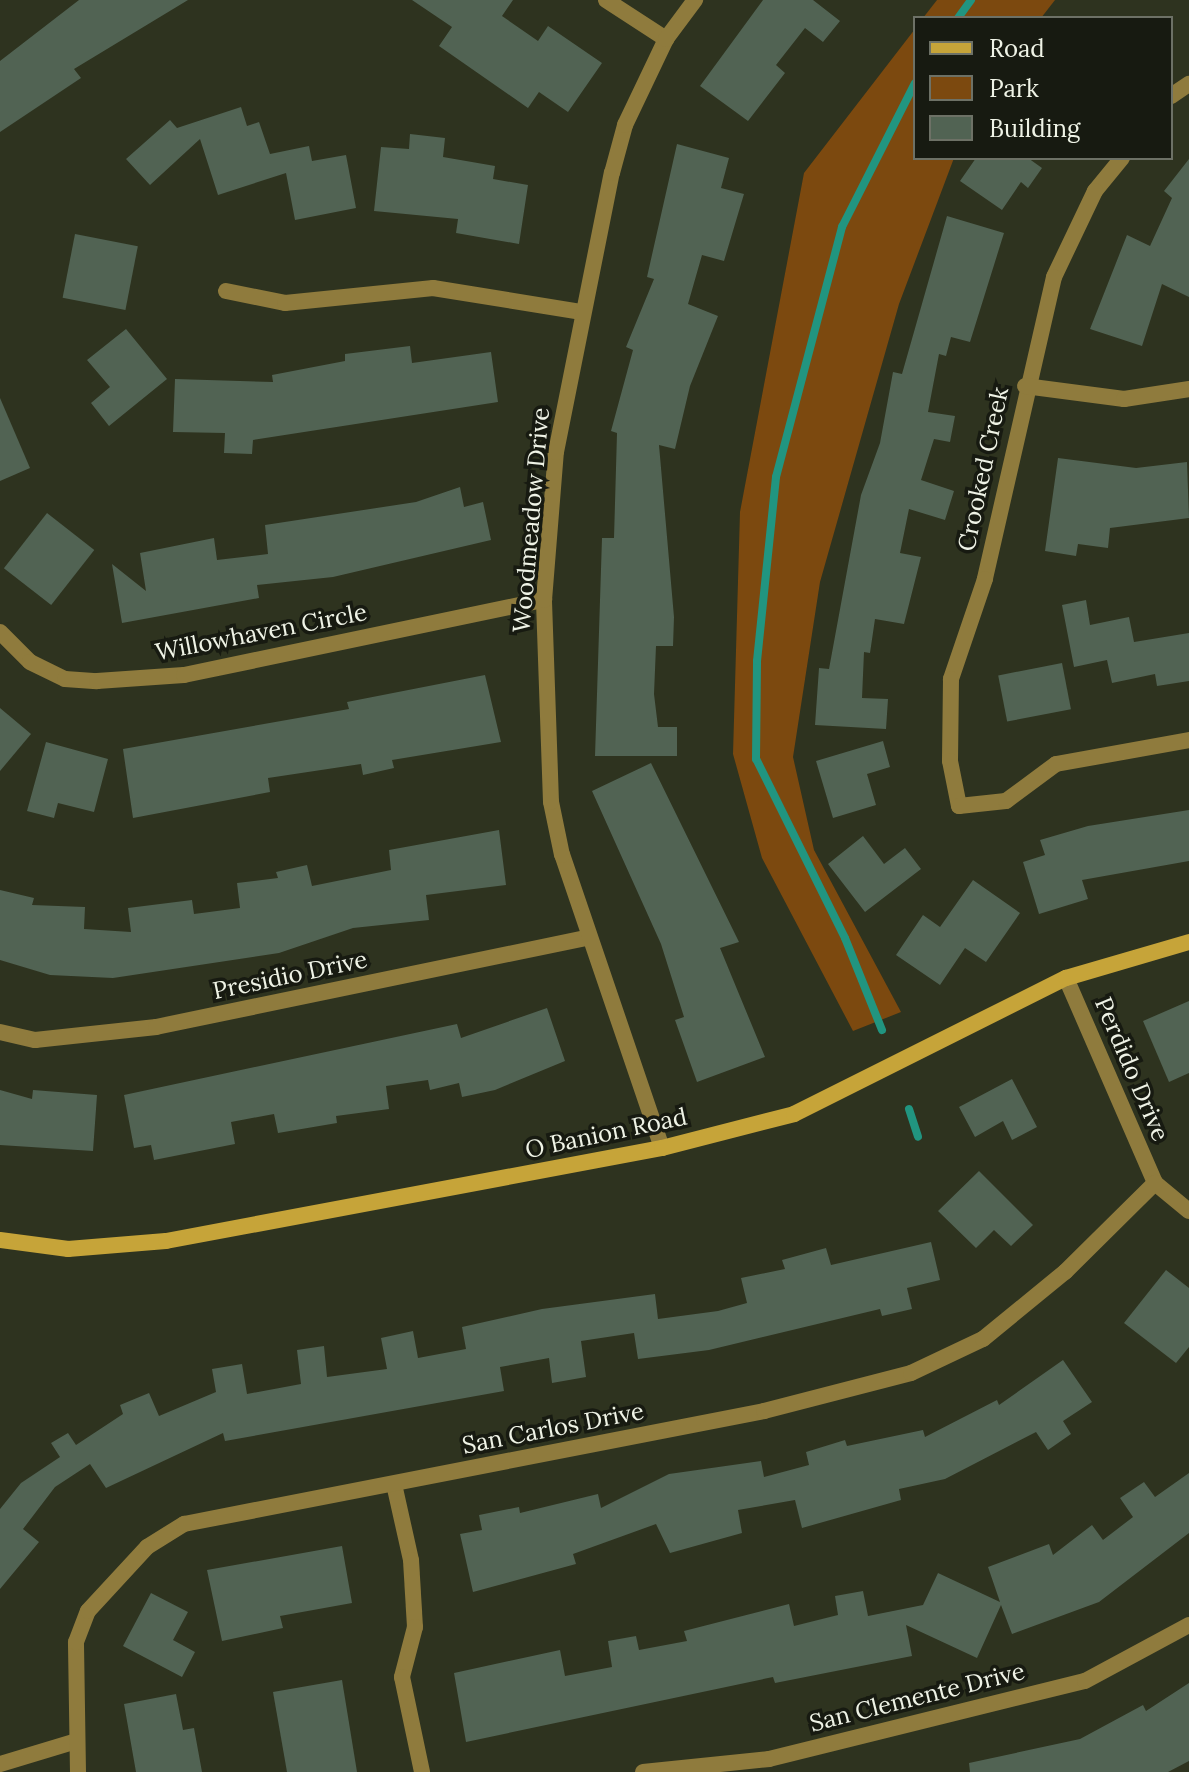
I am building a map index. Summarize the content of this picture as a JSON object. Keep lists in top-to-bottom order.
{
  "streets": {
    "street": [
      "Crooked Creek",
      "Woodmeadow Drive",
      "Willowhaven Circle",
      "Presidio Drive",
      "Perdido Drive",
      "O Banion Road",
      "San Carlos Drive",
      "San Clemente Drive"
    ]
  },
  "crossings": [
    ["Woodmeadow Drive", "Willowhaven Circle"],
    ["Woodmeadow Drive", "Presidio Drive"],
    ["Woodmeadow Drive", "O Banion Road"],
    ["Perdido Drive", "O Banion Road"],
    ["Perdido Drive", "San Carlos Drive"]
  ],
  "legend": ["Road", "Park", "Building"]
}
